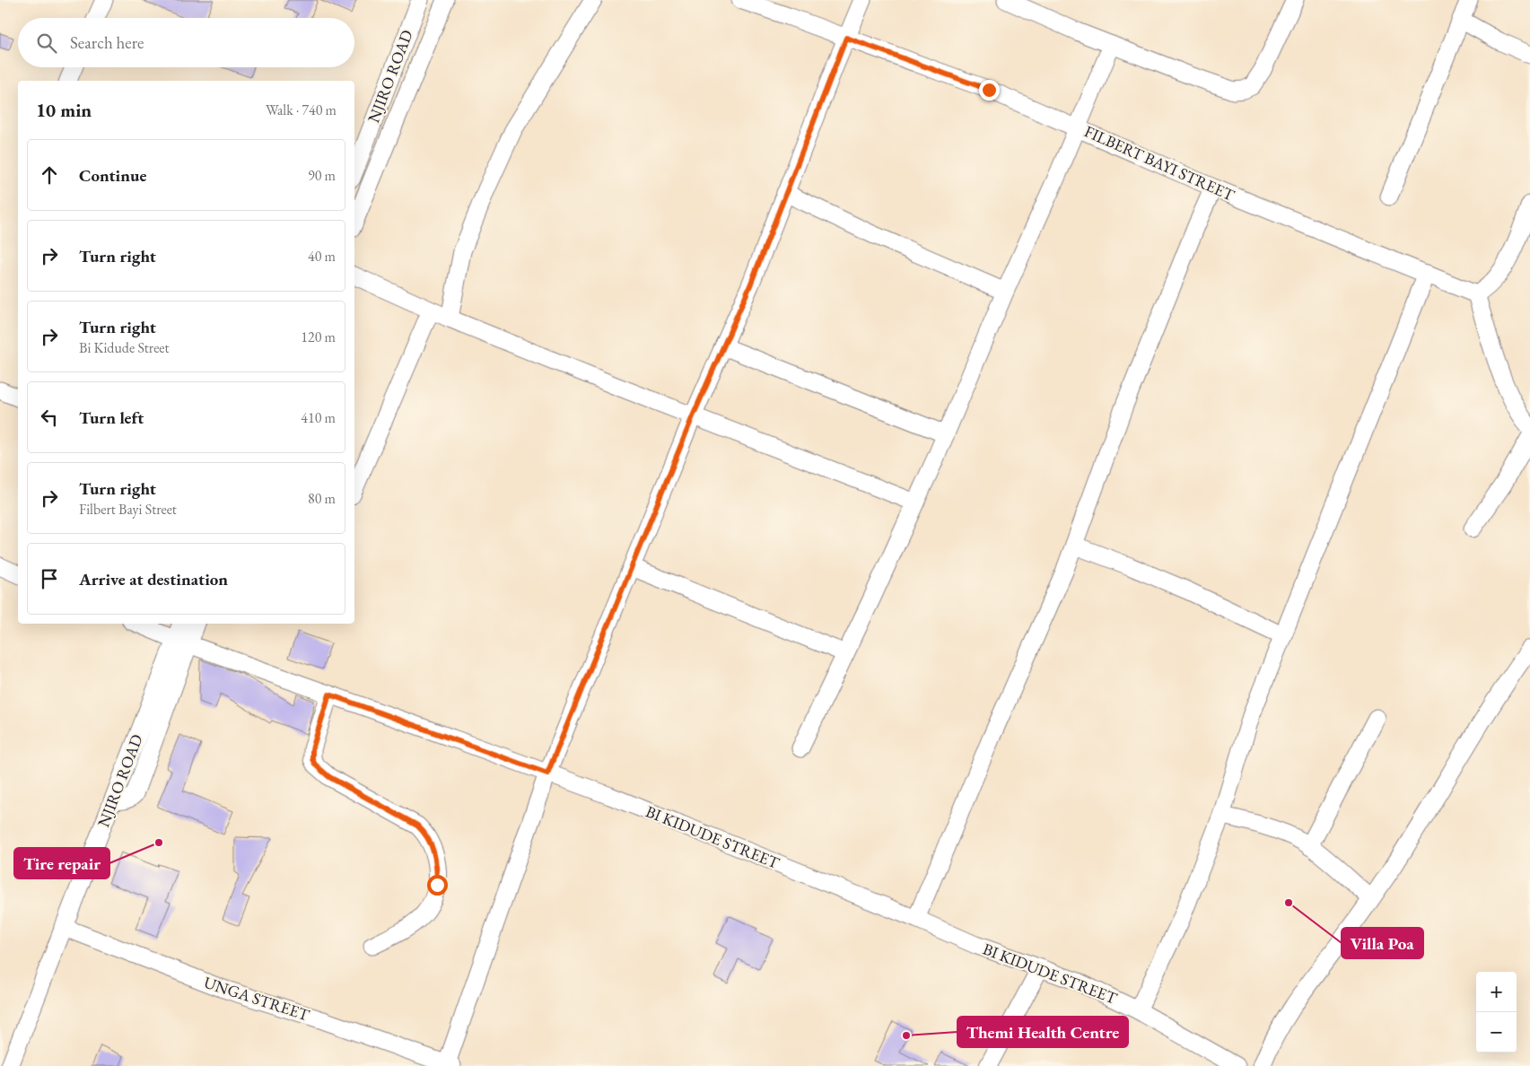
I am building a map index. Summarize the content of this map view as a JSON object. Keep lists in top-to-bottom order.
{
  "streets": {
    "street": [
      "NJIRO ROAD",
      "FILBERT BAYI STREET",
      "BI KIDUDE STREET",
      "UNGA STREET"
    ]
  },
  "crossings": [
    ["NJIRO ROAD", "BI KIDUDE STREET"],
    ["NJIRO ROAD", "UNGA STREET"]
  ],
  "places": ["Tire repair", "Villa Poa", "Themi Health Centre"],
  "page": {
    "search": "Search here",
    "heading": ["10 min", "Walk · 740 m"],
    "list": [
      ["Continue", "90 m"],
      ["Turn right", "40 m"],
      ["Turn right", "Bi Kidude Street", "120 m"],
      ["Turn left", "410 m"],
      ["Turn right", "Filbert Bayi Street", "80 m"],
      "Arrive at destination"
    ],
    "map_buttons": ["+", "−"]
  }
}
